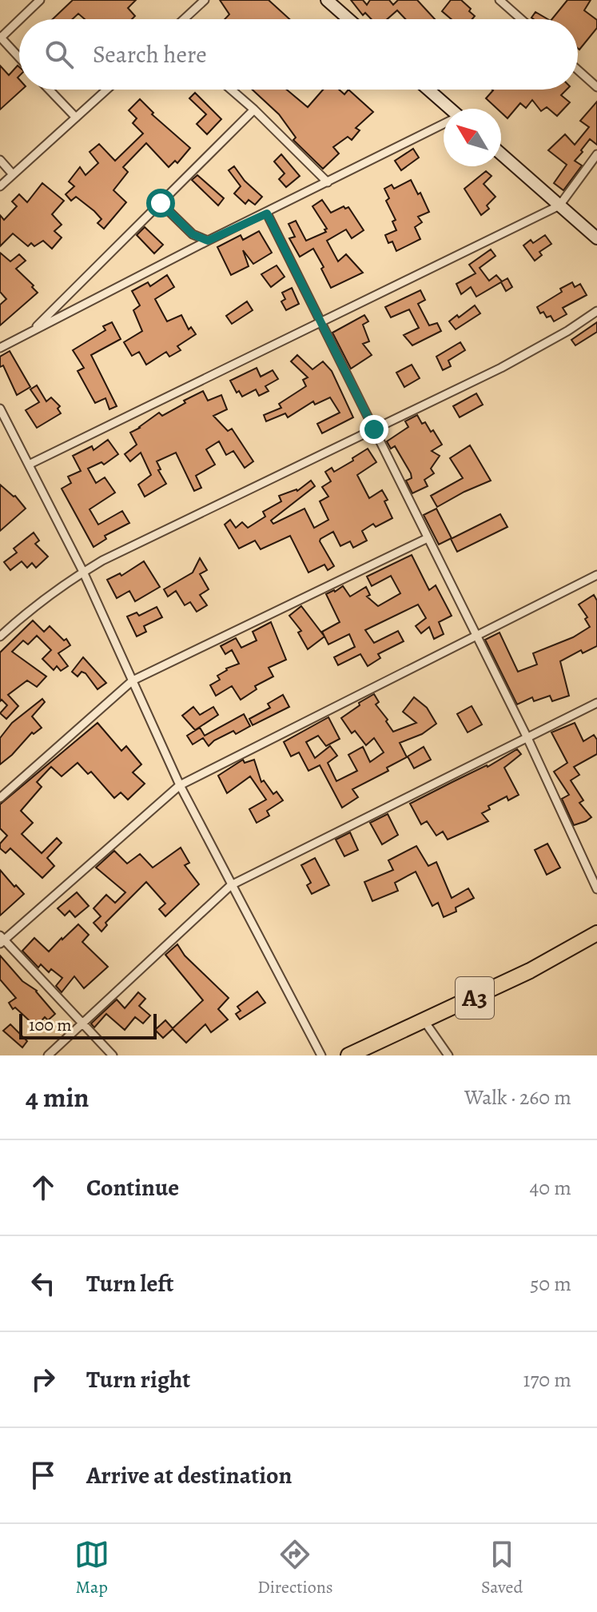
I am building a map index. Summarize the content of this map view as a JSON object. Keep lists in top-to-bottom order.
{
  "streets": {
    "highway": ["A3"]
  },
  "scale_bar": "100 m",
  "north": "top left",
  "page": {
    "search": "Search here",
    "scale": "100 m",
    "heading": ["4 min", "Walk · 260 m"],
    "list": [
      ["Continue", "40 m"],
      ["Turn left", "50 m"],
      ["Turn right", "170 m"],
      "Arrive at destination"
    ],
    "nav": ["Map", "Directions", "Saved"]
  }
}
